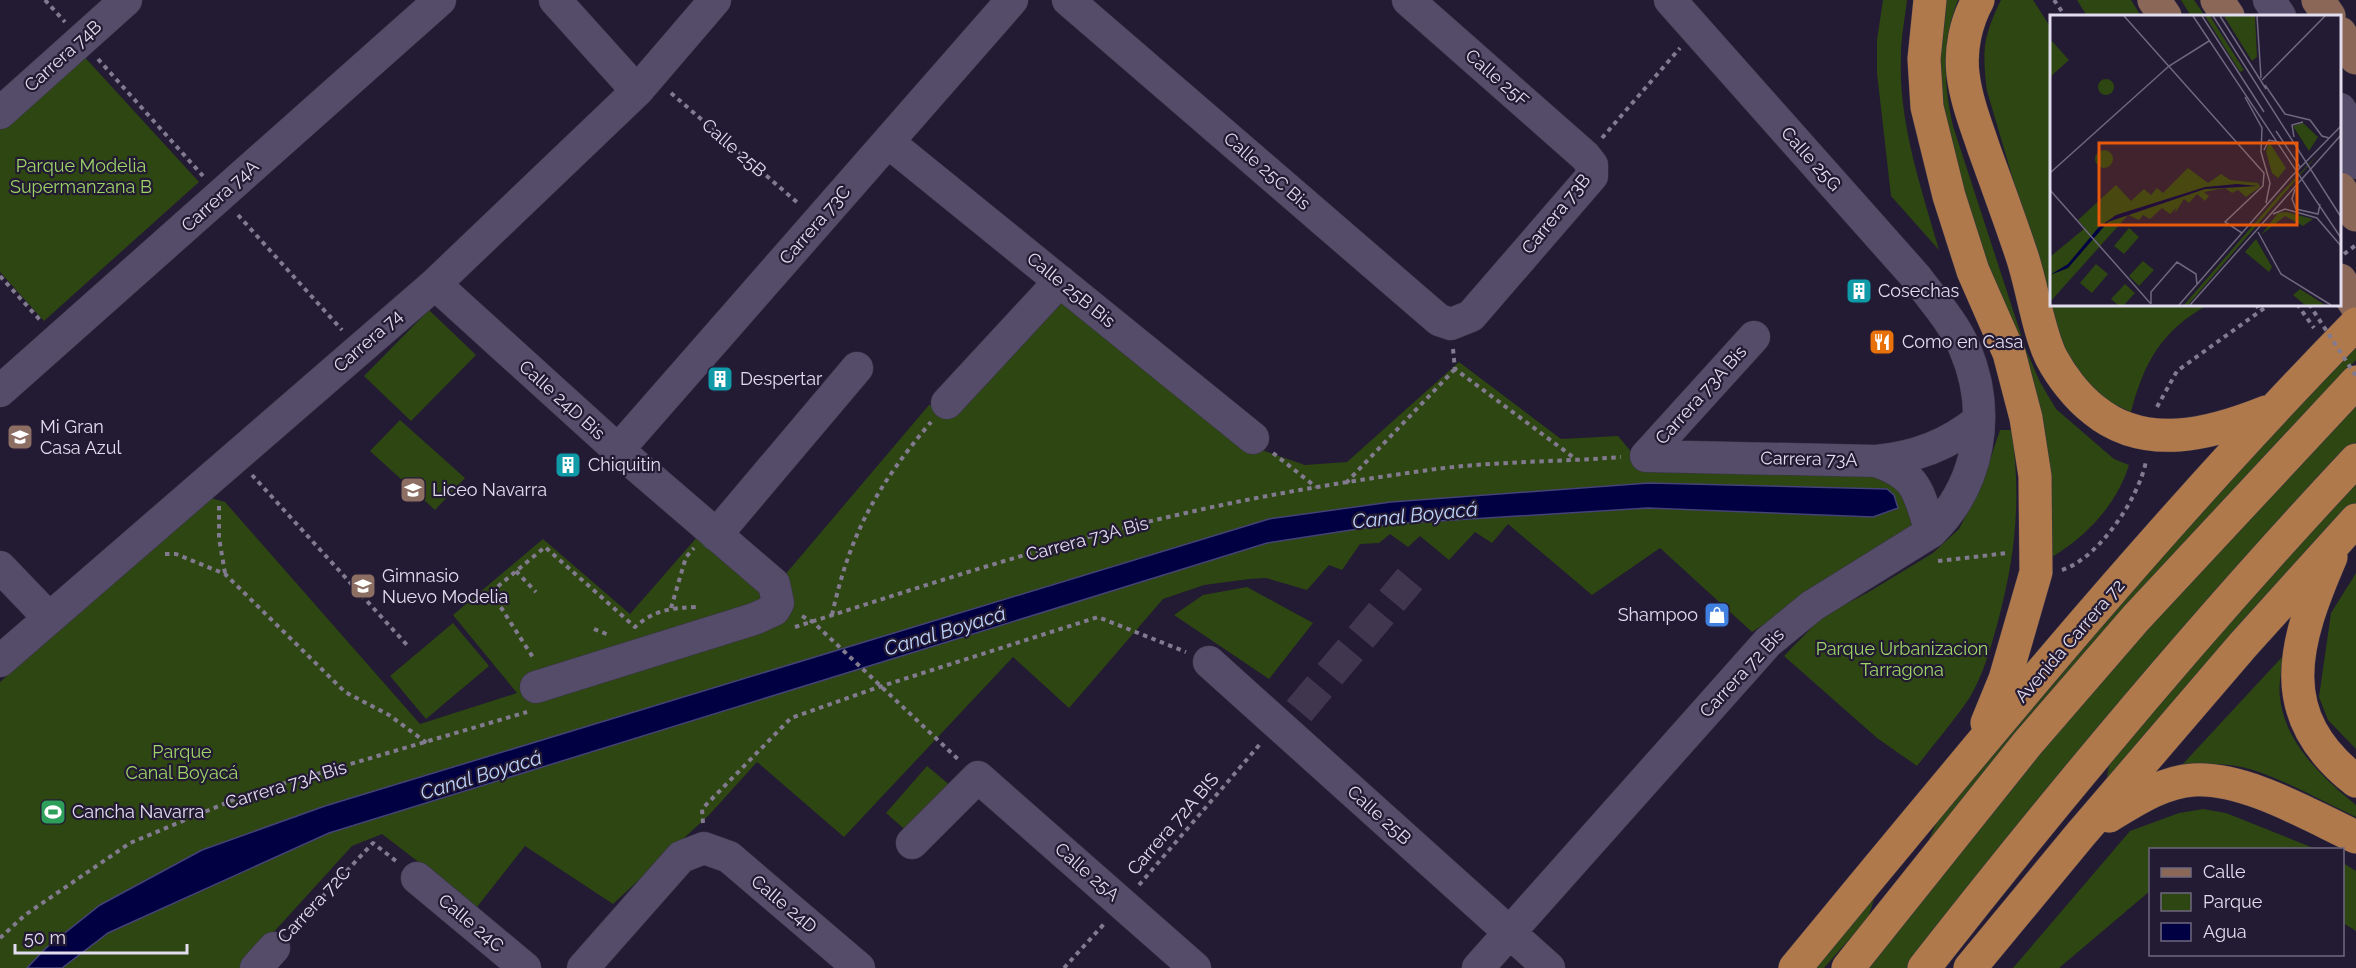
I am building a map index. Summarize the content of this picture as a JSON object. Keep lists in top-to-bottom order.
{
  "streets": {
    "highway": ["Avenida Carrera 72"],
    "street": [
      "Carrera 74B",
      "Calle 25F",
      "Calle 25B",
      "Calle 25G",
      "Calle 25C Bis",
      "Carrera 74A",
      "Carrera 73B",
      "Carrera 73C",
      "Calle 25B Bis",
      "Carrera 74",
      "Carrera 73A Bis",
      "Calle 24D Bis",
      "Carrera 73A",
      "Carrera 72 Bis",
      "Calle 25A",
      "Calle 24D",
      "Calle 24C"
    ],
    "path": ["Carrera 72A BIS", "Carrera 72C"]
  },
  "crossings": [
    ["Calle 25F", "Carrera 73B"],
    ["Calle 25B", "Carrera 73C"],
    ["Calle 25B", "Carrera 74"],
    ["Calle 25B", "Carrera 72 Bis"],
    ["Calle 25B", "Carrera 72A BIS"],
    ["Calle 25G", "Carrera 73B"],
    ["Calle 25G", "Carrera 72 Bis"],
    ["Calle 25C Bis", "Carrera 73B"],
    ["Carrera 73C", "Calle 25B Bis"],
    ["Carrera 73C", "Calle 24D Bis"],
    ["Carrera 74", "Calle 24D Bis"],
    ["Carrera 73A Bis", "Calle 24D Bis"],
    ["Carrera 73A Bis", "Carrera 73A"],
    ["Carrera 73A", "Carrera 72 Bis"],
    ["Carrera 72A BIS", "Calle 25A"]
  ],
  "water": ["Canal Boyacá"],
  "parks": ["Parque Modelia Supermanzana B", "Parque Urbanizacion Tarragona", "Parque Canal Boyacá"],
  "places": {
    "building": ["Cosechas", "Despertar", "Chiquitin"],
    "restaurant": ["Como en Casa"],
    "school or university": ["Mi Gran Casa Azul", "Liceo Navarra", "Gimnasio Nuevo Modelia"],
    "shop": ["Shampoo"],
    "sports": ["Cancha Navarra"]
  },
  "legend": ["Calle", "Parque", "Agua"],
  "scale_bar": "50 m"
}
